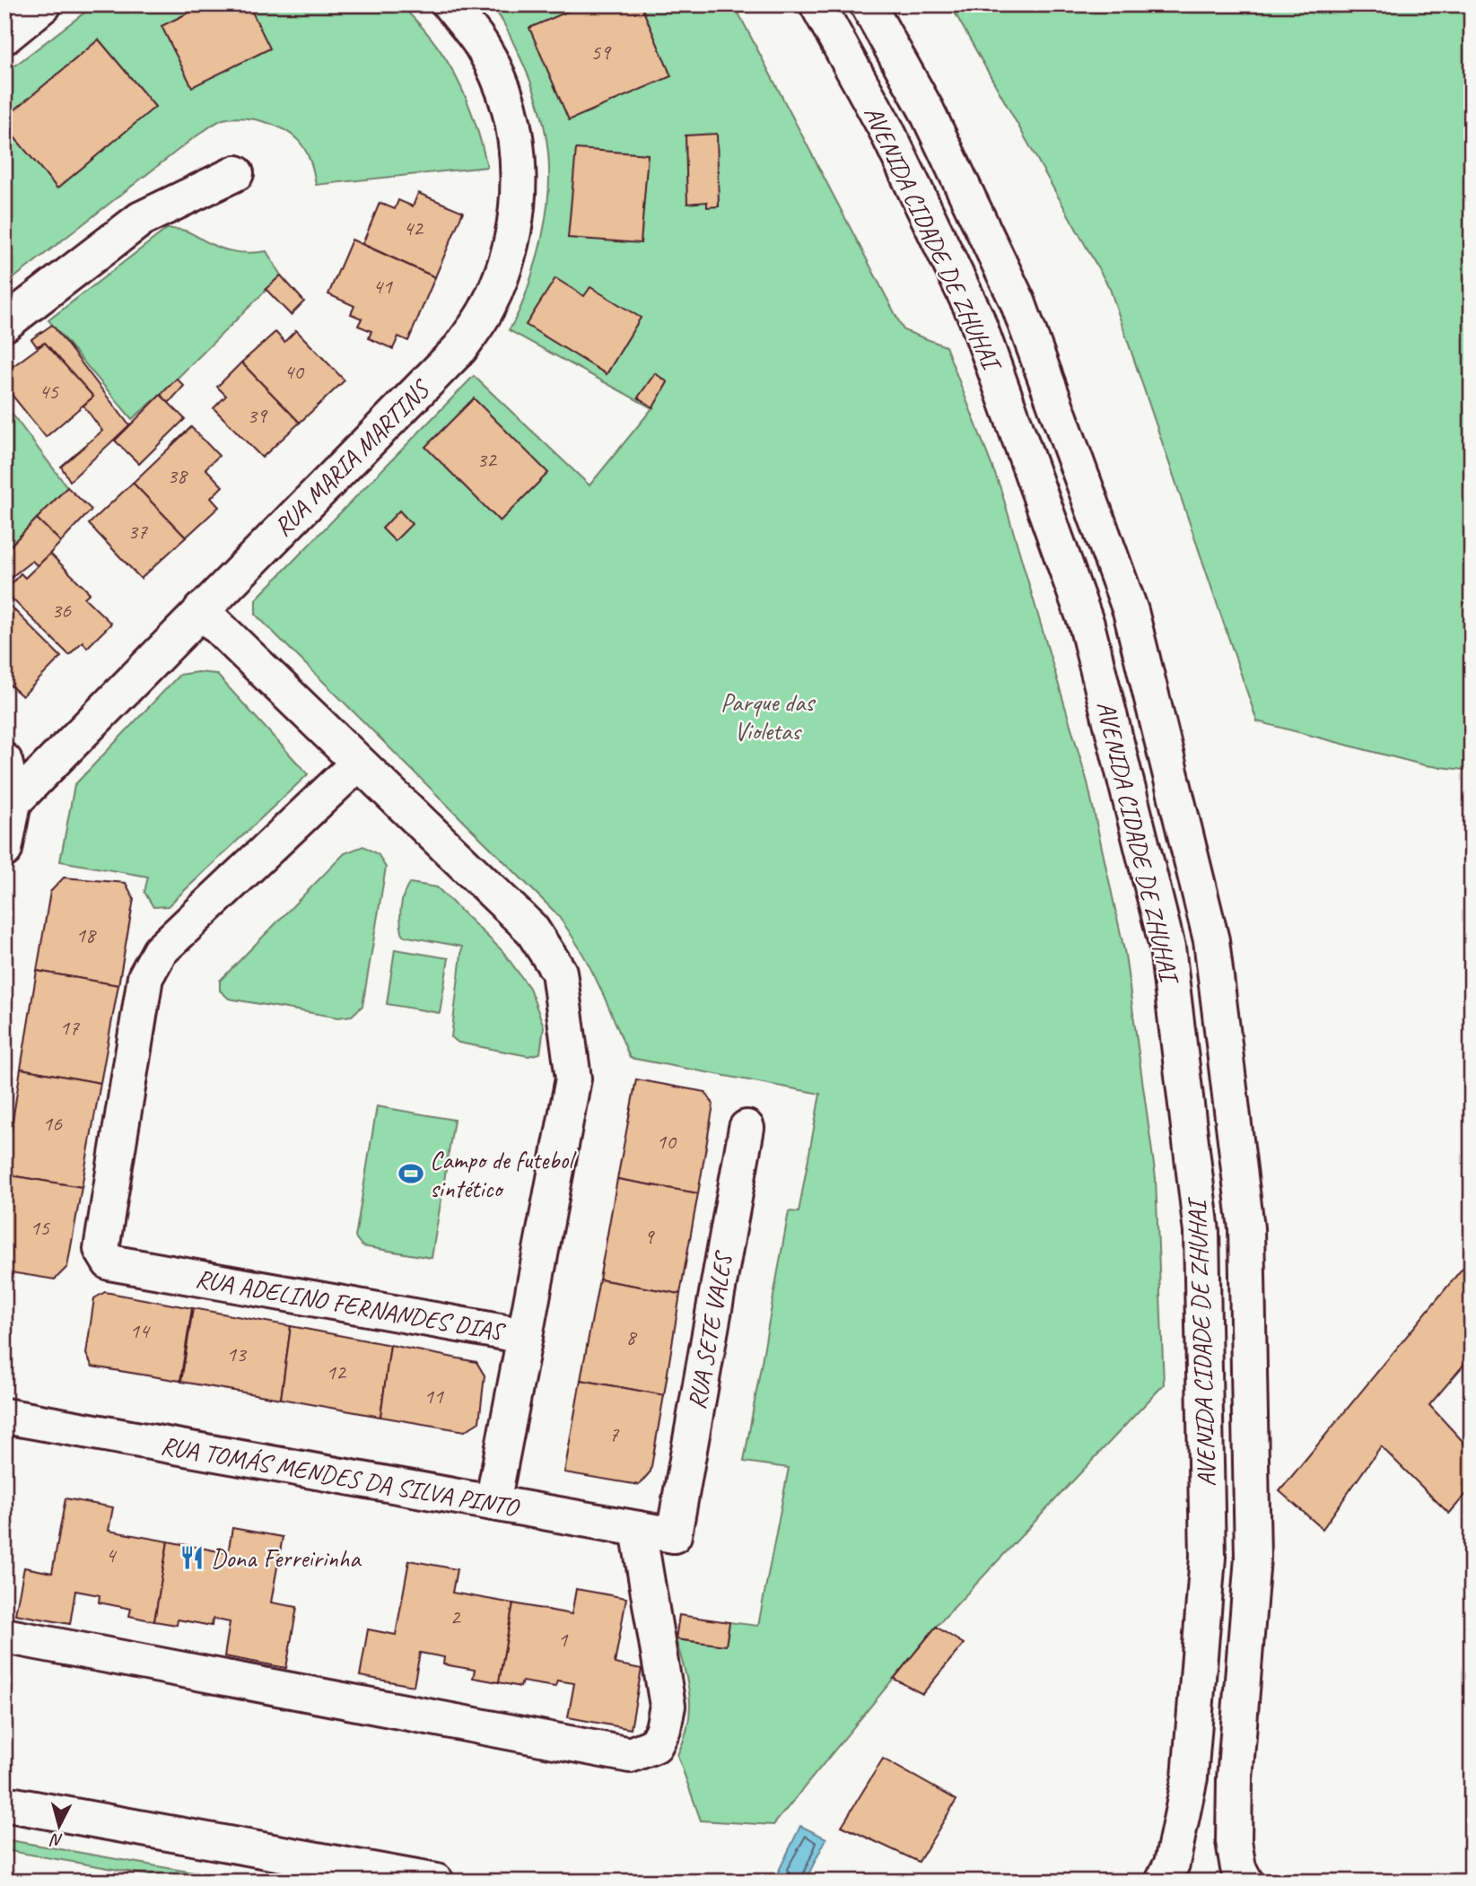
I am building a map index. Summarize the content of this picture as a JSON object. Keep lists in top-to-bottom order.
{
  "streets": {
    "street": [
      "AVENIDA CIDADE DE ZHUHAI",
      "RUA MARIA MARTINS",
      "RUA ADELINO FERNANDES DIAS",
      "RUA SETE VALES",
      "RUA TOMÁS MENDES DA SILVA PINTO"
    ]
  },
  "crossings": [
    ["RUA MARIA MARTINS", "RUA ADELINO FERNANDES DIAS"],
    ["RUA SETE VALES", "RUA TOMÁS MENDES DA SILVA PINTO"]
  ],
  "parks": ["Parque das Violetas"],
  "places": {
    "sports": ["Campo de futebol sintético"],
    "restaurant": ["Dona Ferreirinha"]
  },
  "house_numbers": [
    "59",
    "42",
    "41",
    "40",
    "45",
    "39",
    "32",
    "38",
    "37",
    "36",
    "18",
    "17",
    "16",
    "10",
    "15",
    "9",
    "14",
    "8",
    "13",
    "12",
    "11",
    "7",
    "4",
    "2",
    "1"
  ],
  "north": "bottom"
}
